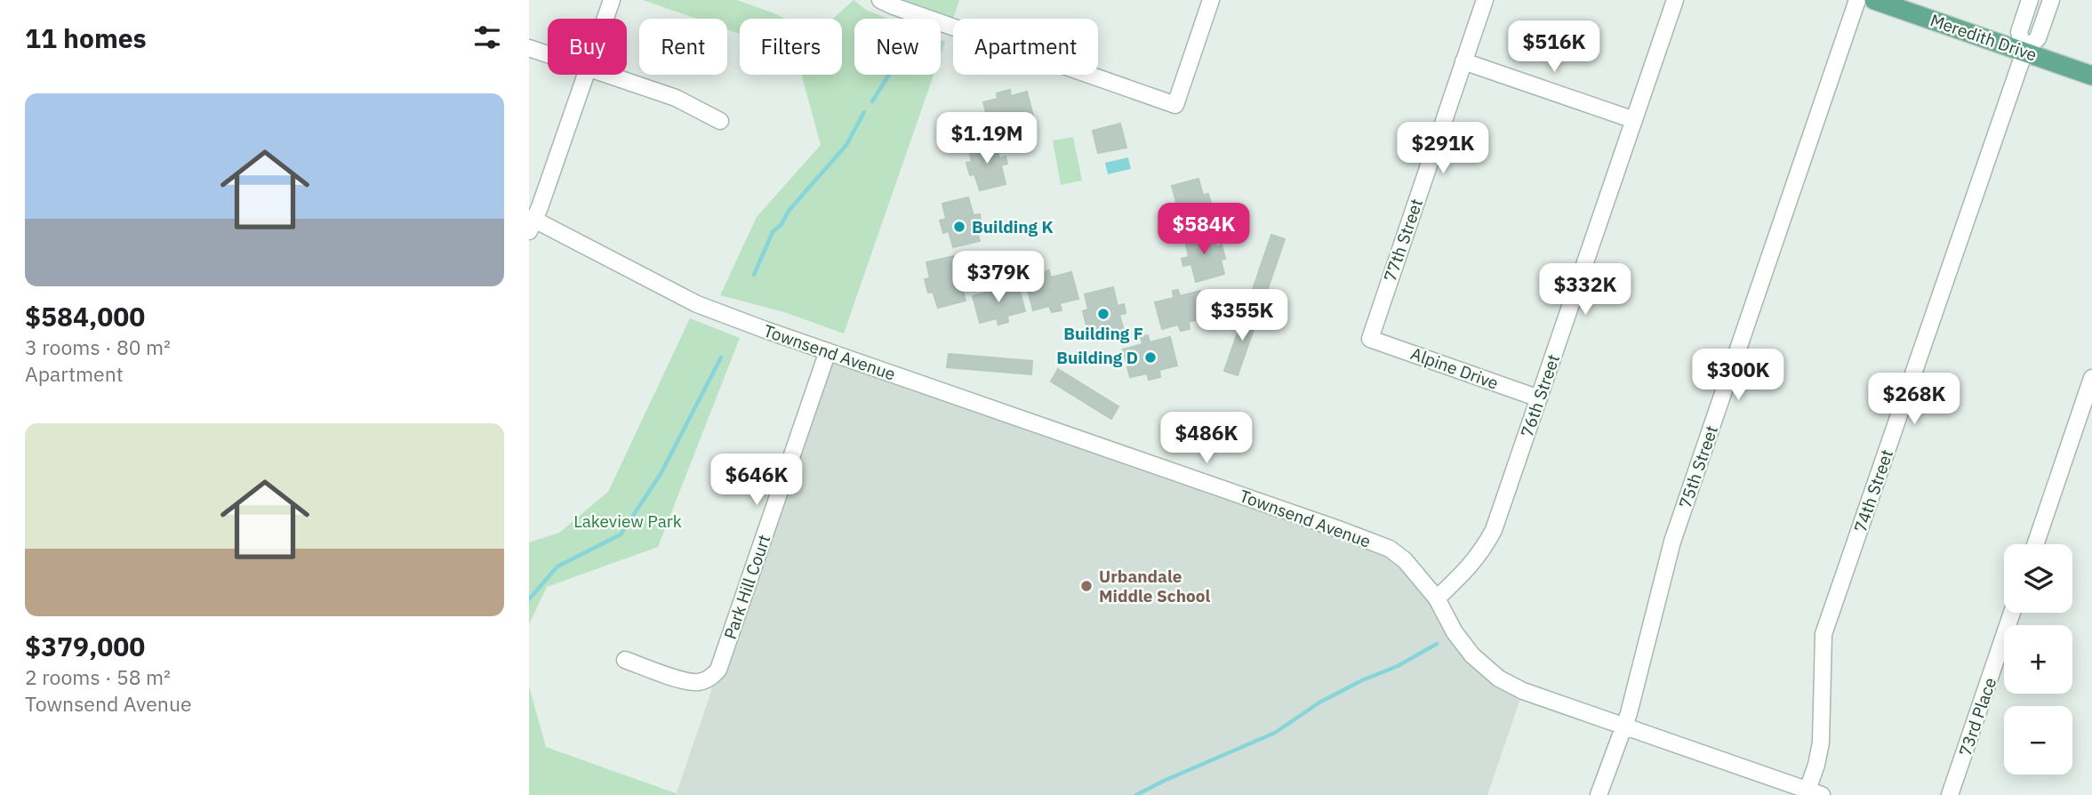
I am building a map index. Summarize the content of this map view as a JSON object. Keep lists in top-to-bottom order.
{
  "streets": {
    "main road": ["Meredith Drive"],
    "street": [
      "77th Street",
      "Townsend Avenue",
      "Alpine Drive",
      "76th Street",
      "75th Street",
      "74th Street",
      "Park Hill Court",
      "73rd Place"
    ]
  },
  "crossings": [
    ["Meredith Drive", "74th Street"],
    ["77th Street", "Alpine Drive"],
    ["Townsend Avenue", "76th Street"],
    ["Townsend Avenue", "75th Street"],
    ["Townsend Avenue", "74th Street"],
    ["Townsend Avenue", "Park Hill Court"],
    ["Alpine Drive", "76th Street"]
  ],
  "parks": ["Lakeview Park"],
  "places": [
    "Building K",
    "Building F",
    "Building D",
    "Urbandale Middle School"
  ],
  "page": {
    "heading": "11 homes",
    "chip": [
      "Buy",
      "Rent",
      "Filters",
      "New",
      "Apartment"
    ],
    "price": [
      "$516K",
      "$1.19M",
      "$291K",
      "$584K",
      "$379K",
      "$332K",
      "$355K",
      "$300K",
      "$268K",
      "$486K",
      "$646K"
    ],
    "list": [
      {
        "name": "$584,000",
        "note": "3 rooms · 80 m² · Apartment"
      },
      {
        "name": "$379,000",
        "note": "2 rooms · 58 m² · Townsend Avenue"
      }
    ],
    "map_buttons": ["+", "−"]
  }
}
